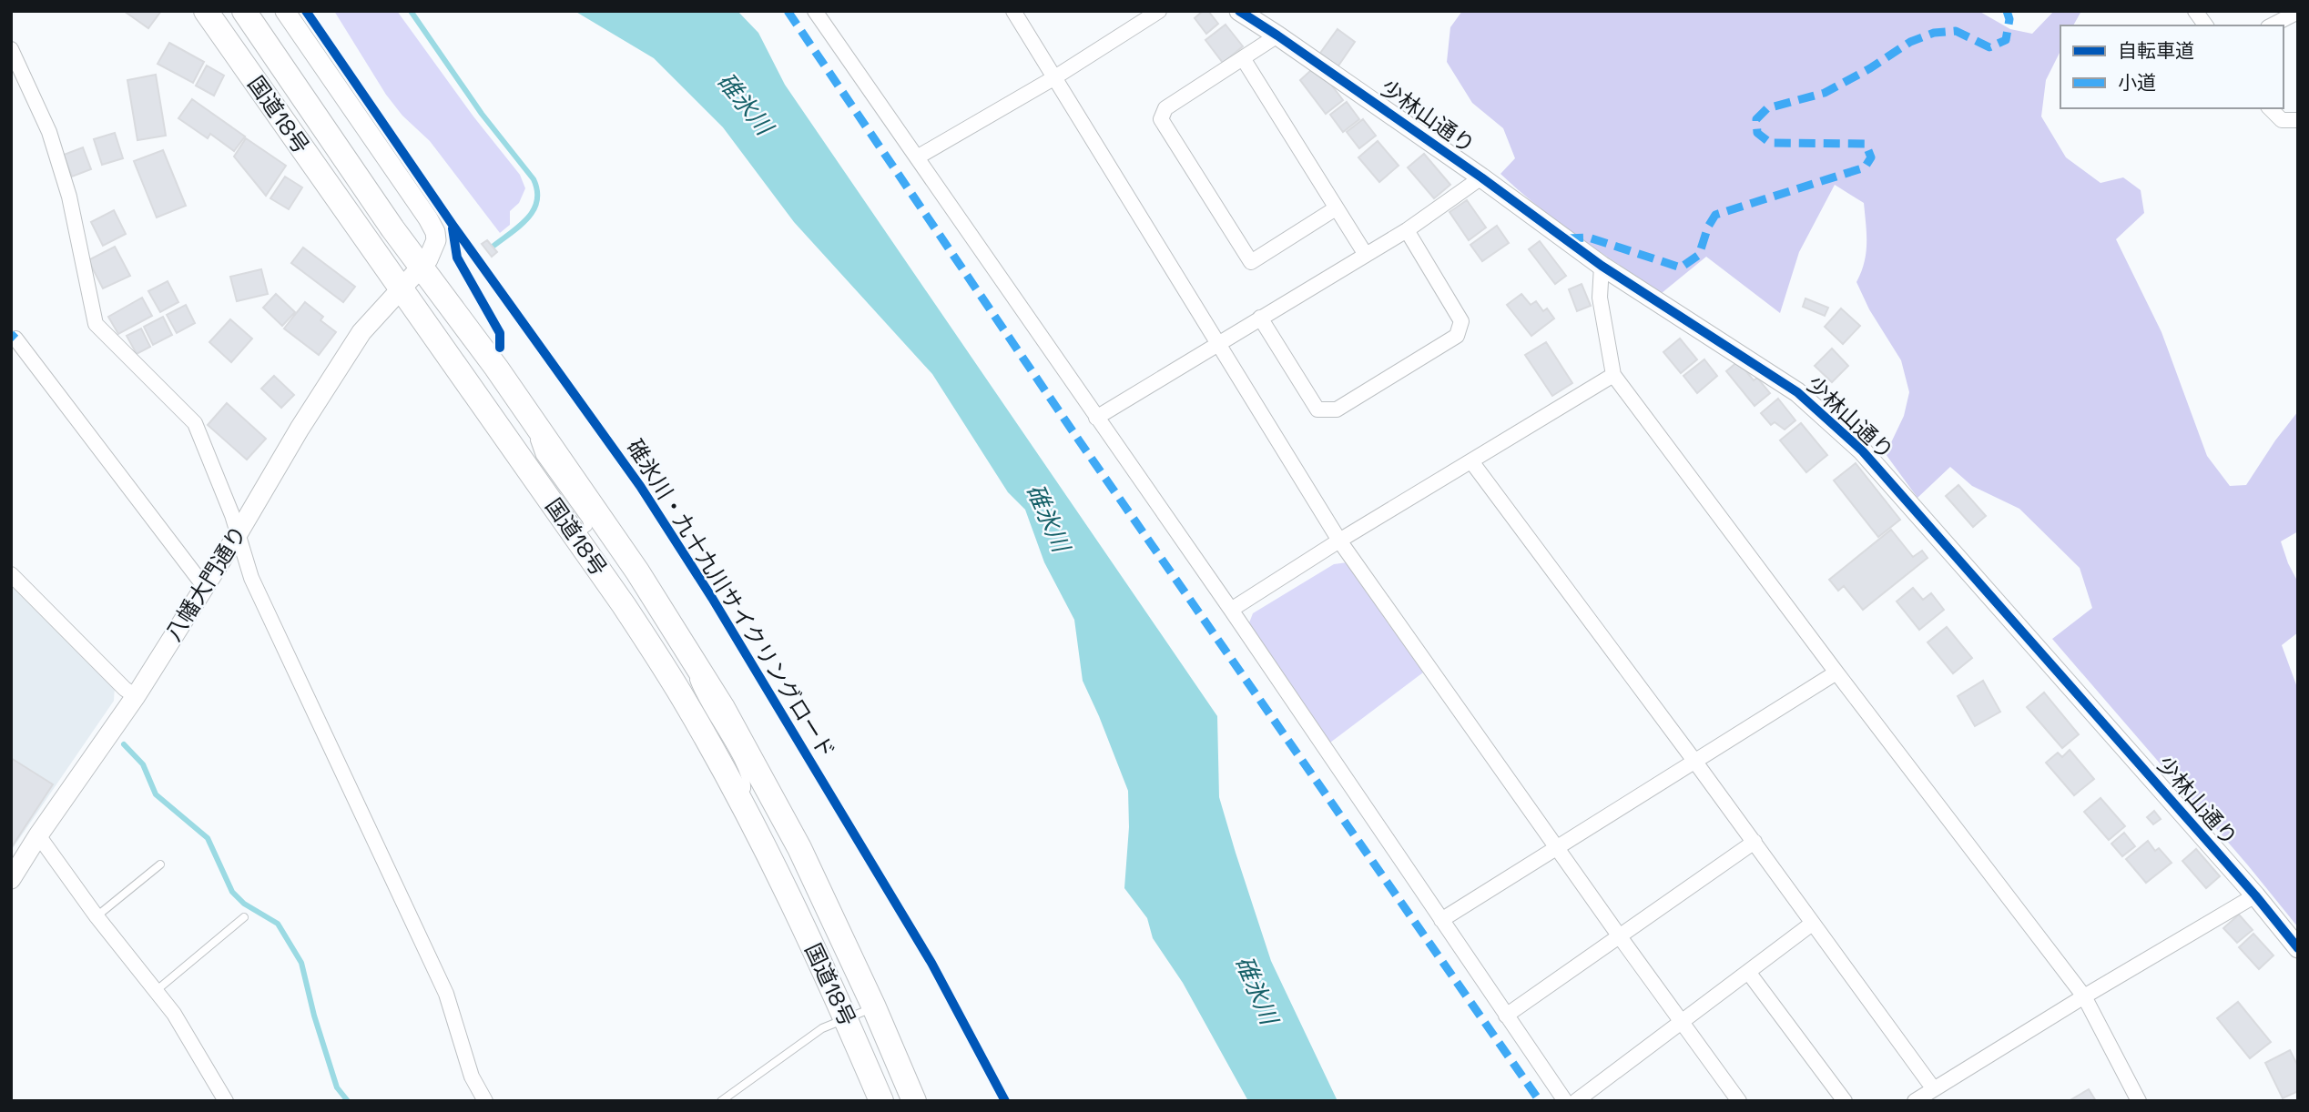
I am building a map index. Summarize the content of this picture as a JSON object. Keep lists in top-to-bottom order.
{
  "streets": {
    "highway": ["国道18号"],
    "street": ["少林山通り", "八幡大門通り"],
    "cycle path": ["碓氷川・九十九川サイクリングロード"]
  },
  "crossings": [
    ["国道18号", "八幡大門通り"]
  ],
  "water": ["碓氷川"],
  "legend": ["自転車道", "小道"]
}
